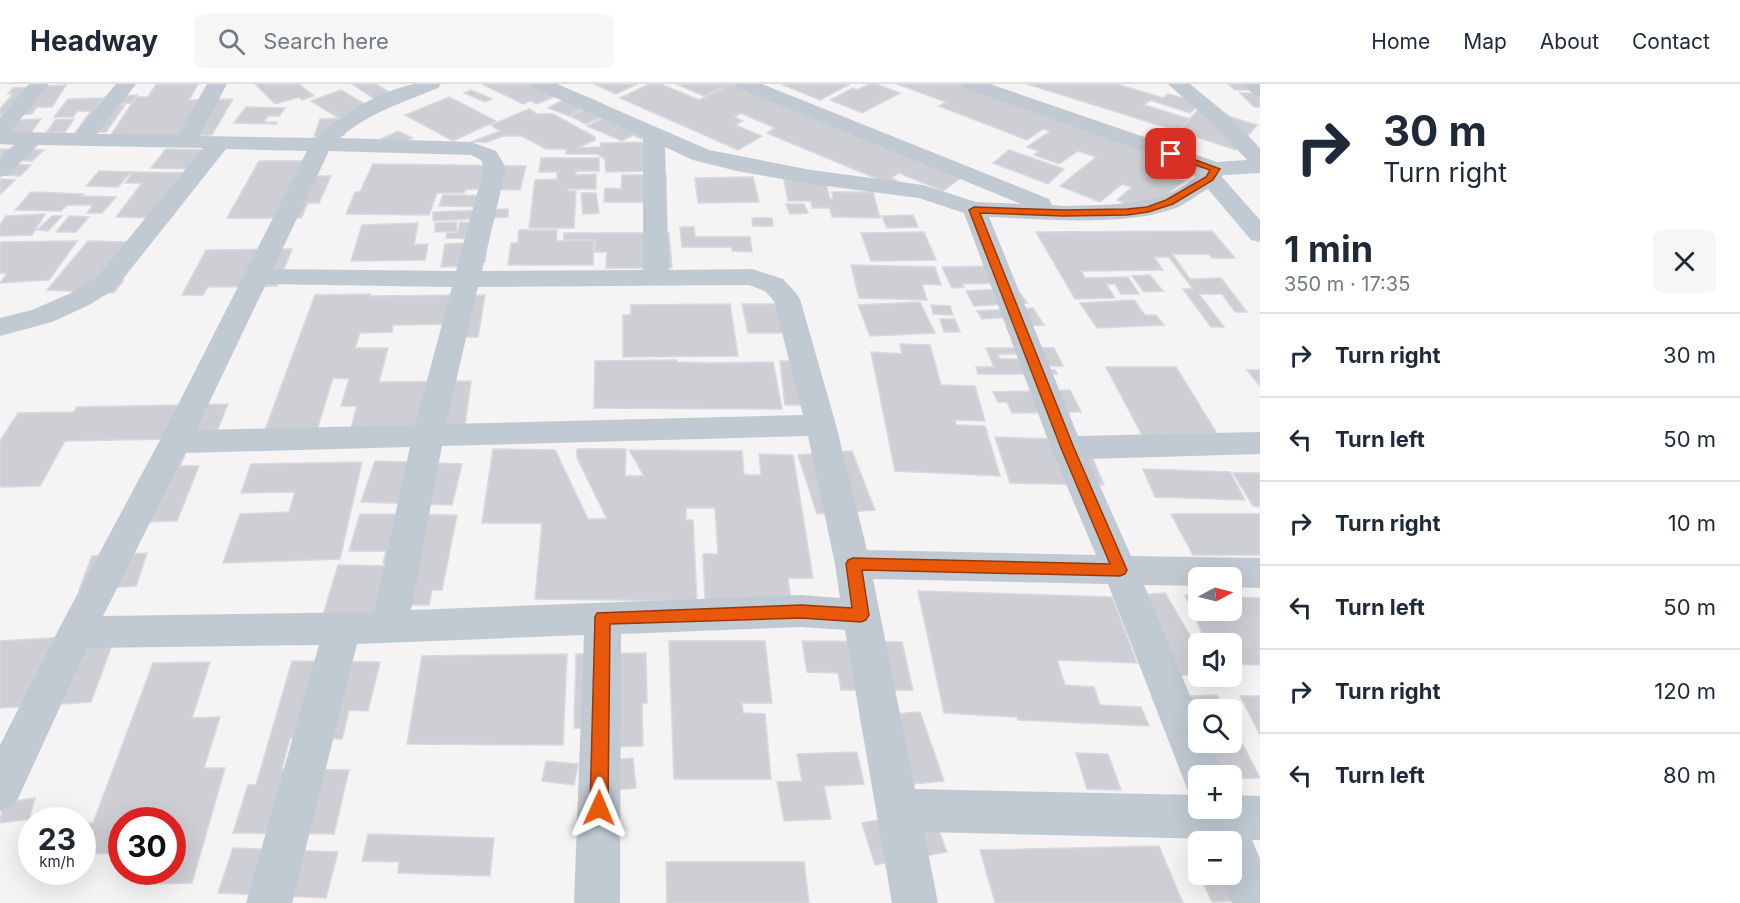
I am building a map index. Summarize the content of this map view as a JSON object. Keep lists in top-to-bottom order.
{
  "north": "right",
  "page": {
    "header": "Headway",
    "search": "Search here",
    "nav": [
      "Home",
      "Map",
      "About",
      "Contact"
    ],
    "turn": ["30 m", "Turn right"],
    "heading": ["1 min", "350 m · 17:35"],
    "list": [
      {
        "name": "Turn right",
        "value": "30 m"
      },
      {
        "name": "Turn left",
        "value": "50 m"
      },
      {
        "name": "Turn right",
        "value": "10 m"
      },
      {
        "name": "Turn left",
        "value": "50 m"
      },
      {
        "name": "Turn right",
        "value": "120 m"
      },
      {
        "name": "Turn left",
        "value": "80 m"
      }
    ],
    "map_buttons": ["+", "−"],
    "speed": "23 km/h",
    "limit": "30"
  }
}
